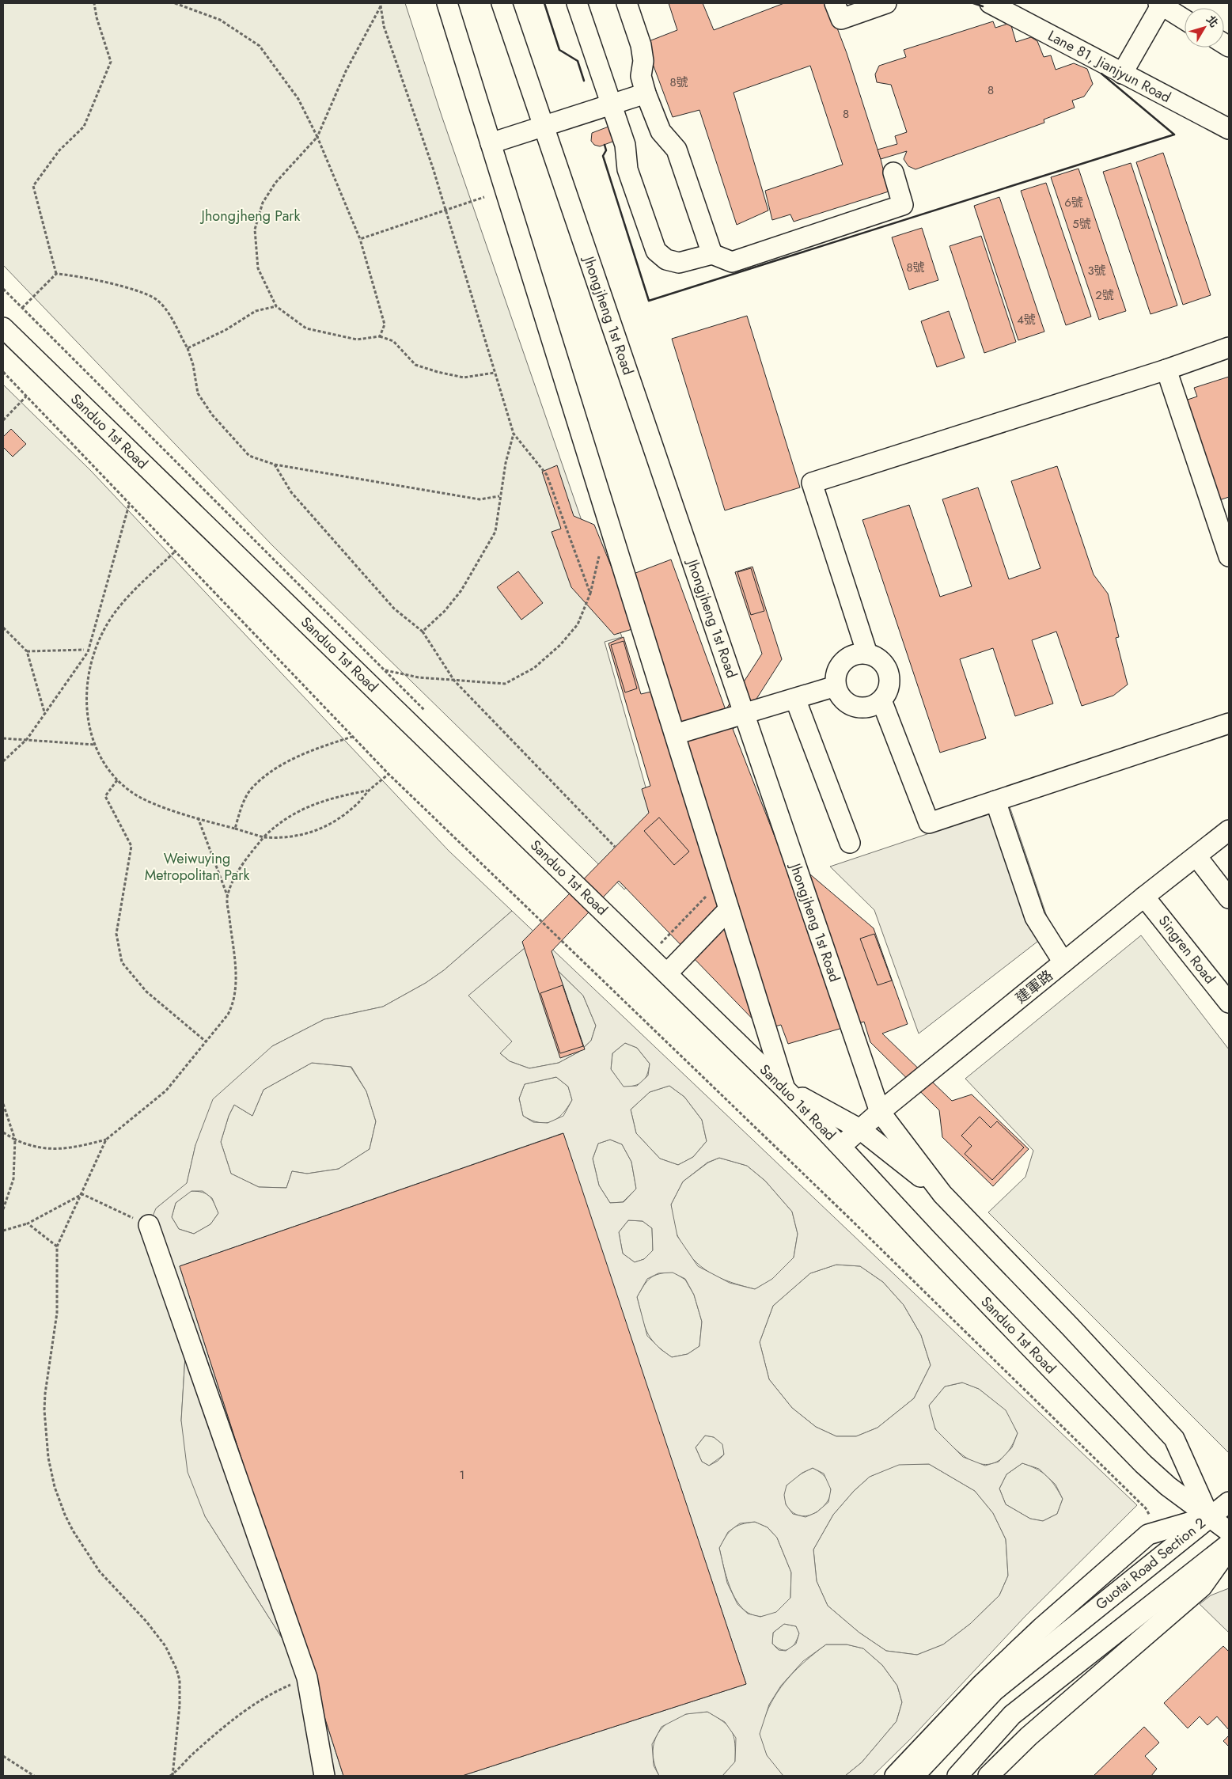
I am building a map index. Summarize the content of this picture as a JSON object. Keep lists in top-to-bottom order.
{
  "streets": {
    "street": [
      "Lane 81, Jianjyun Road",
      "Jhongjheng 1st Road",
      "Sanduo 1st Road",
      "Singren Road",
      "建軍路",
      "Guotai Road Section 2"
    ]
  },
  "crossings": [
    ["Jhongjheng 1st Road", "建軍路"],
    ["Sanduo 1st Road", "建軍路"],
    ["Sanduo 1st Road", "Guotai Road Section 2"],
    ["Singren Road", "建軍路"]
  ],
  "parks": ["Jhongjheng Park", "Weiwuying Metropolitan Park"],
  "house_numbers": [
    "8號",
    "8",
    "8",
    "6號",
    "5號",
    "8號",
    "3號",
    "2號",
    "4號",
    "1"
  ],
  "north": "top right"
}
